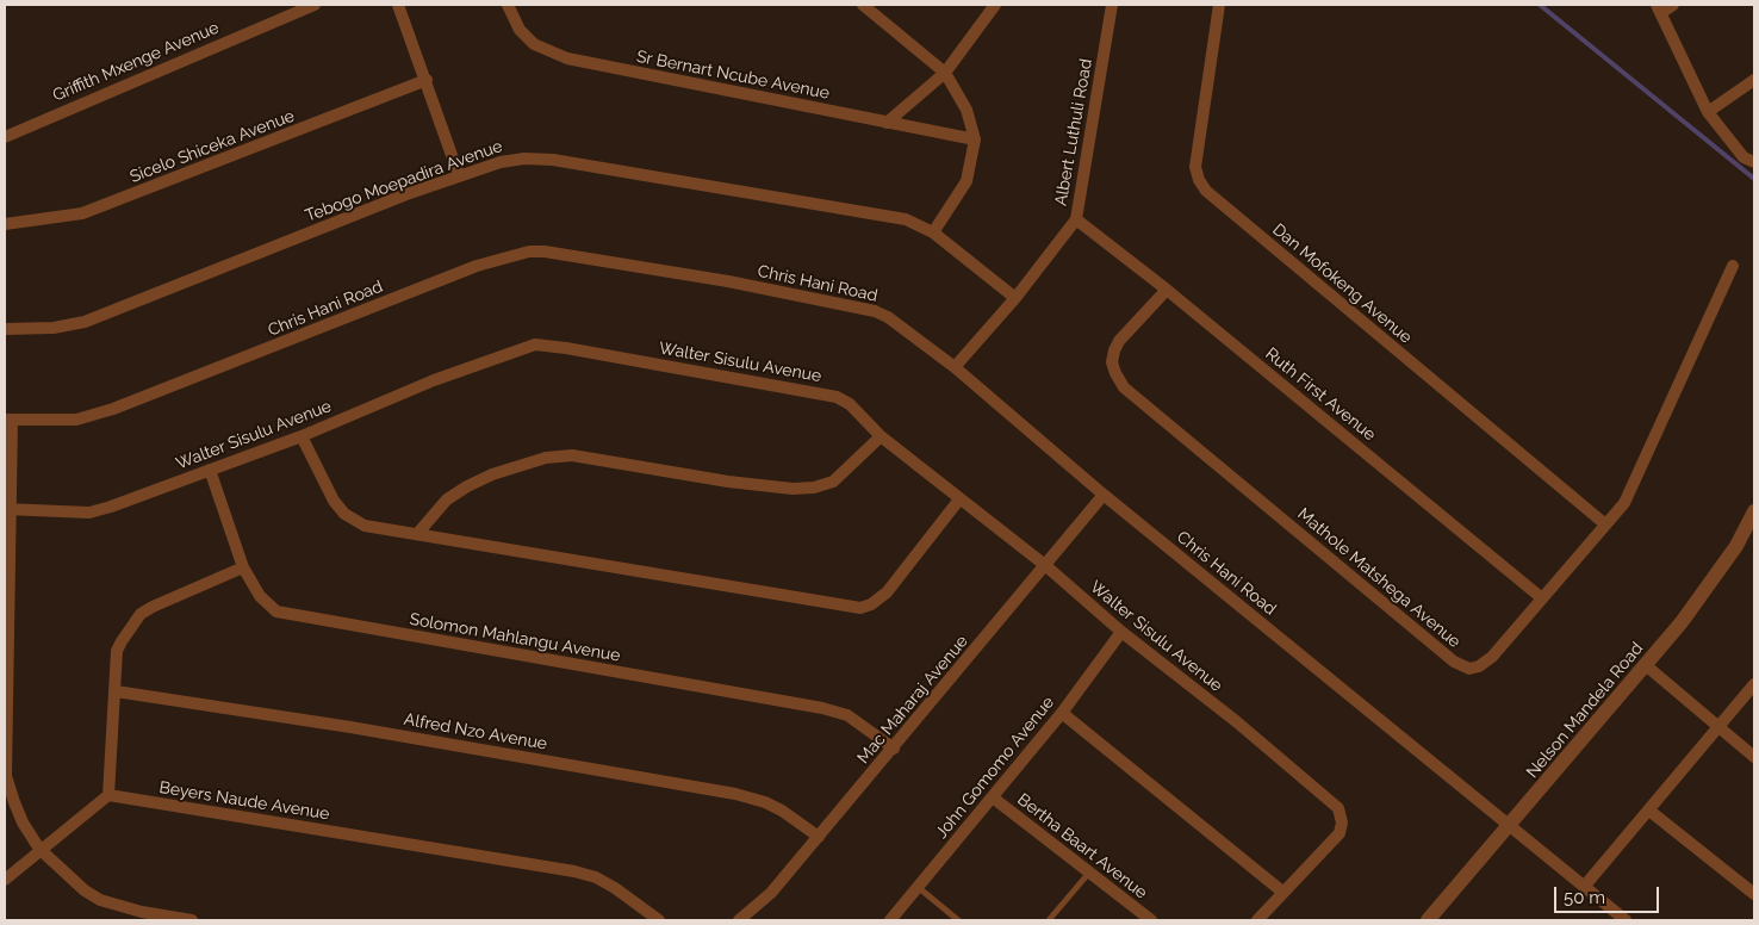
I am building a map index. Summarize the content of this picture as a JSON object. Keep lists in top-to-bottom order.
{
  "streets": {
    "street": [
      "Griffith Mxenge Avenue",
      "Sr Bernart Ncube Avenue",
      "Albert Luthuli Road",
      "Sicelo Shiceka Avenue",
      "Tebogo Moepadira Avenue",
      "Chris Hani Road",
      "Dan Mofokeng Avenue",
      "Walter Sisulu Avenue",
      "Ruth First Avenue",
      "Mathole Matshega Avenue",
      "Solomon Mahlangu Avenue",
      "Mac Maharaj Avenue",
      "Nelson Mandela Road",
      "Alfred Nzo Avenue",
      "John Gomomo Avenue",
      "Beyers Naude Avenue",
      "Bertha Baart Avenue"
    ]
  },
  "crossings": [
    ["Albert Luthuli Road", "Tebogo Moepadira Avenue"],
    ["Albert Luthuli Road", "Chris Hani Road"],
    ["Albert Luthuli Road", "Ruth First Avenue"],
    ["Chris Hani Road", "Mac Maharaj Avenue"],
    ["Chris Hani Road", "Nelson Mandela Road"],
    ["Dan Mofokeng Avenue", "Mathole Matshega Avenue"],
    ["Walter Sisulu Avenue", "Solomon Mahlangu Avenue"],
    ["Walter Sisulu Avenue", "Mac Maharaj Avenue"],
    ["Walter Sisulu Avenue", "John Gomomo Avenue"],
    ["Ruth First Avenue", "Mathole Matshega Avenue"],
    ["Solomon Mahlangu Avenue", "Mac Maharaj Avenue"],
    ["Mac Maharaj Avenue", "Alfred Nzo Avenue"],
    ["John Gomomo Avenue", "Bertha Baart Avenue"]
  ],
  "scale_bar": "50 m"
}
